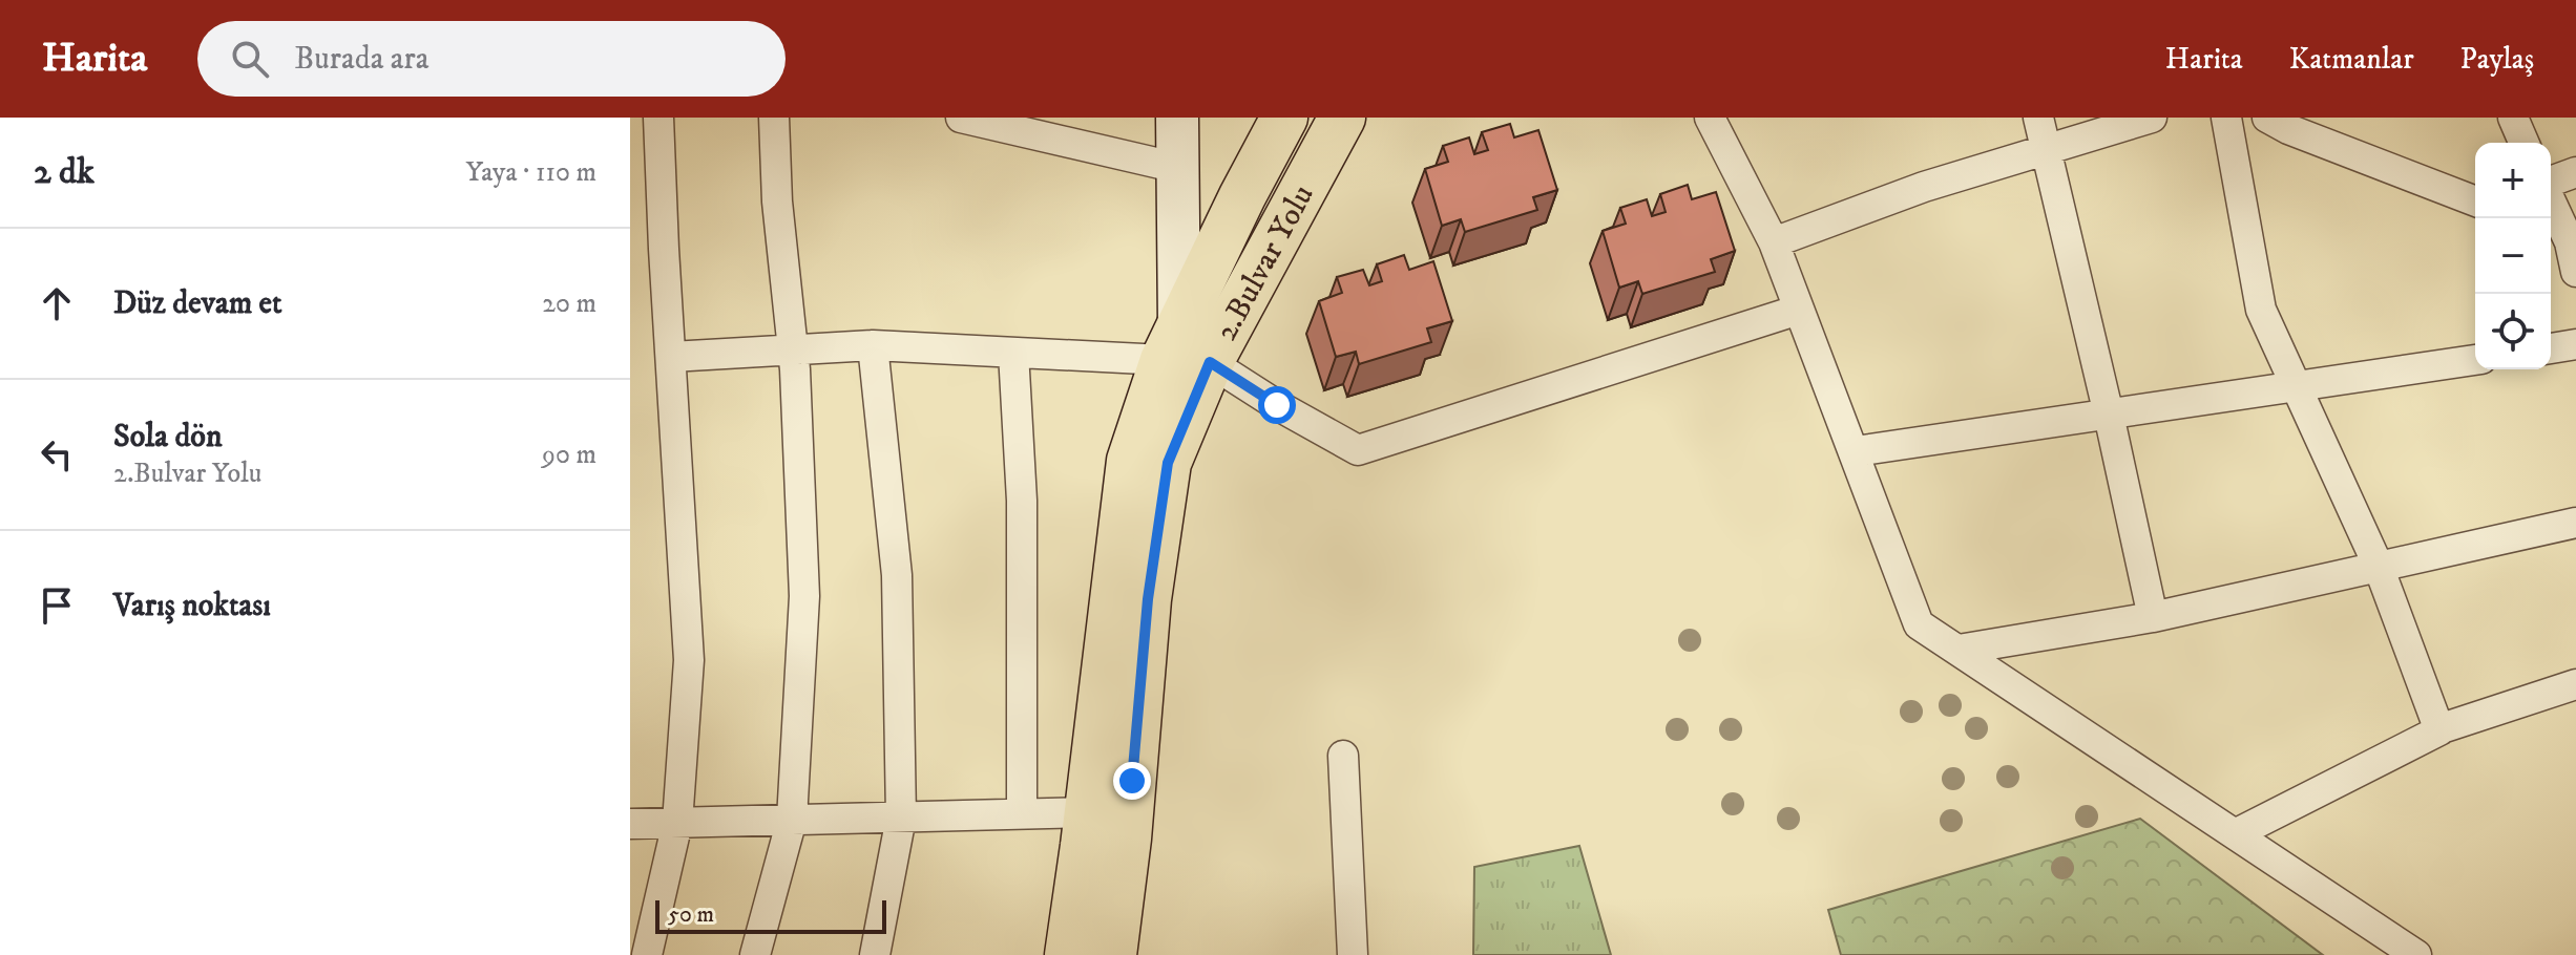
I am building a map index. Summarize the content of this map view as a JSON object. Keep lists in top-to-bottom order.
{
  "streets": {
    "main road": ["2.Bulvar Yolu"]
  },
  "scale_bar": "50 m",
  "page": {
    "header": "Harita",
    "search": "Burada ara",
    "nav": ["Harita", "Katmanlar", "Paylaş"],
    "heading": ["2 dk", "Yaya · 110 m"],
    "map_buttons": ["+", "−"],
    "list": [
      ["Düz devam et", "20 m"],
      ["Sola dön", "2.Bulvar Yolu", "90 m"],
      "Varış noktası"
    ],
    "scale": "50 m"
  }
}
